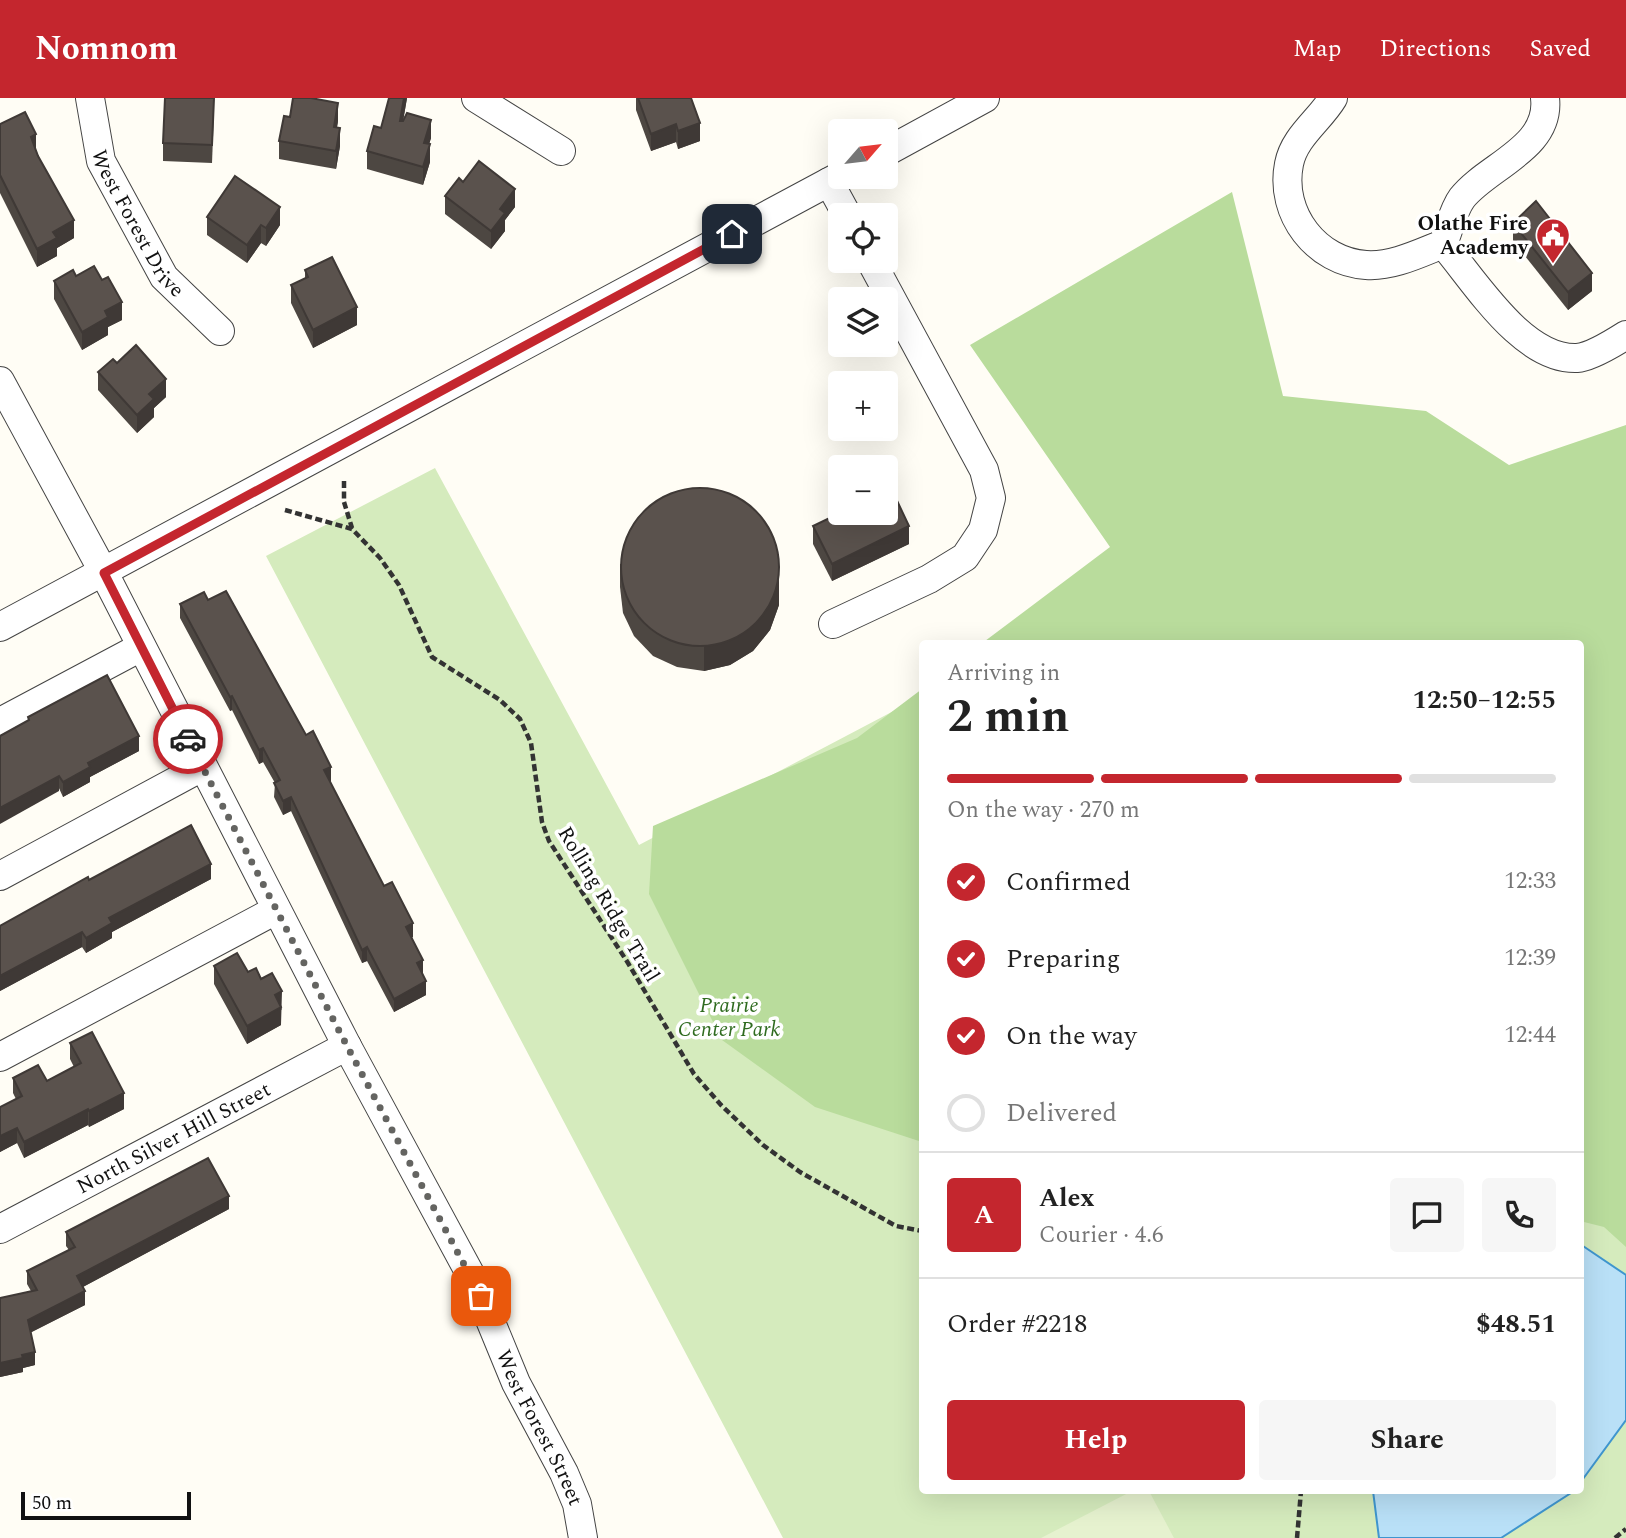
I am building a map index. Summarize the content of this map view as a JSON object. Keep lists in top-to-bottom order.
{
  "streets": {
    "street": ["West Forest Drive", "North Silver Hill Street", "West Forest Street"],
    "path": ["Rolling Ridge Trail"]
  },
  "crossings": [
    ["North Silver Hill Street", "West Forest Street"]
  ],
  "parks": ["Prairie Center Park"],
  "places": {
    "public building": ["Olathe Fire Academy"]
  },
  "scale_bar": "50 m",
  "north": "top right",
  "page": {
    "header": "Nomnom",
    "nav": ["Map", "Directions", "Saved"],
    "map_buttons": ["+", "−"],
    "heading": ["2 min", "Arriving in", "12:50–12:55"],
    "panel": [
      "Alex",
      "Courier · 4.6",
      "Order #2218",
      "$48.51"
    ],
    "bar": "On the way · 270 m",
    "list": [
      ["Confirmed", "12:33"],
      ["Preparing", "12:39"],
      ["On the way", "12:44"],
      "Delivered"
    ],
    "round": "A",
    "buttons": ["Help", "Share"],
    "scale": "50 m"
  }
}
